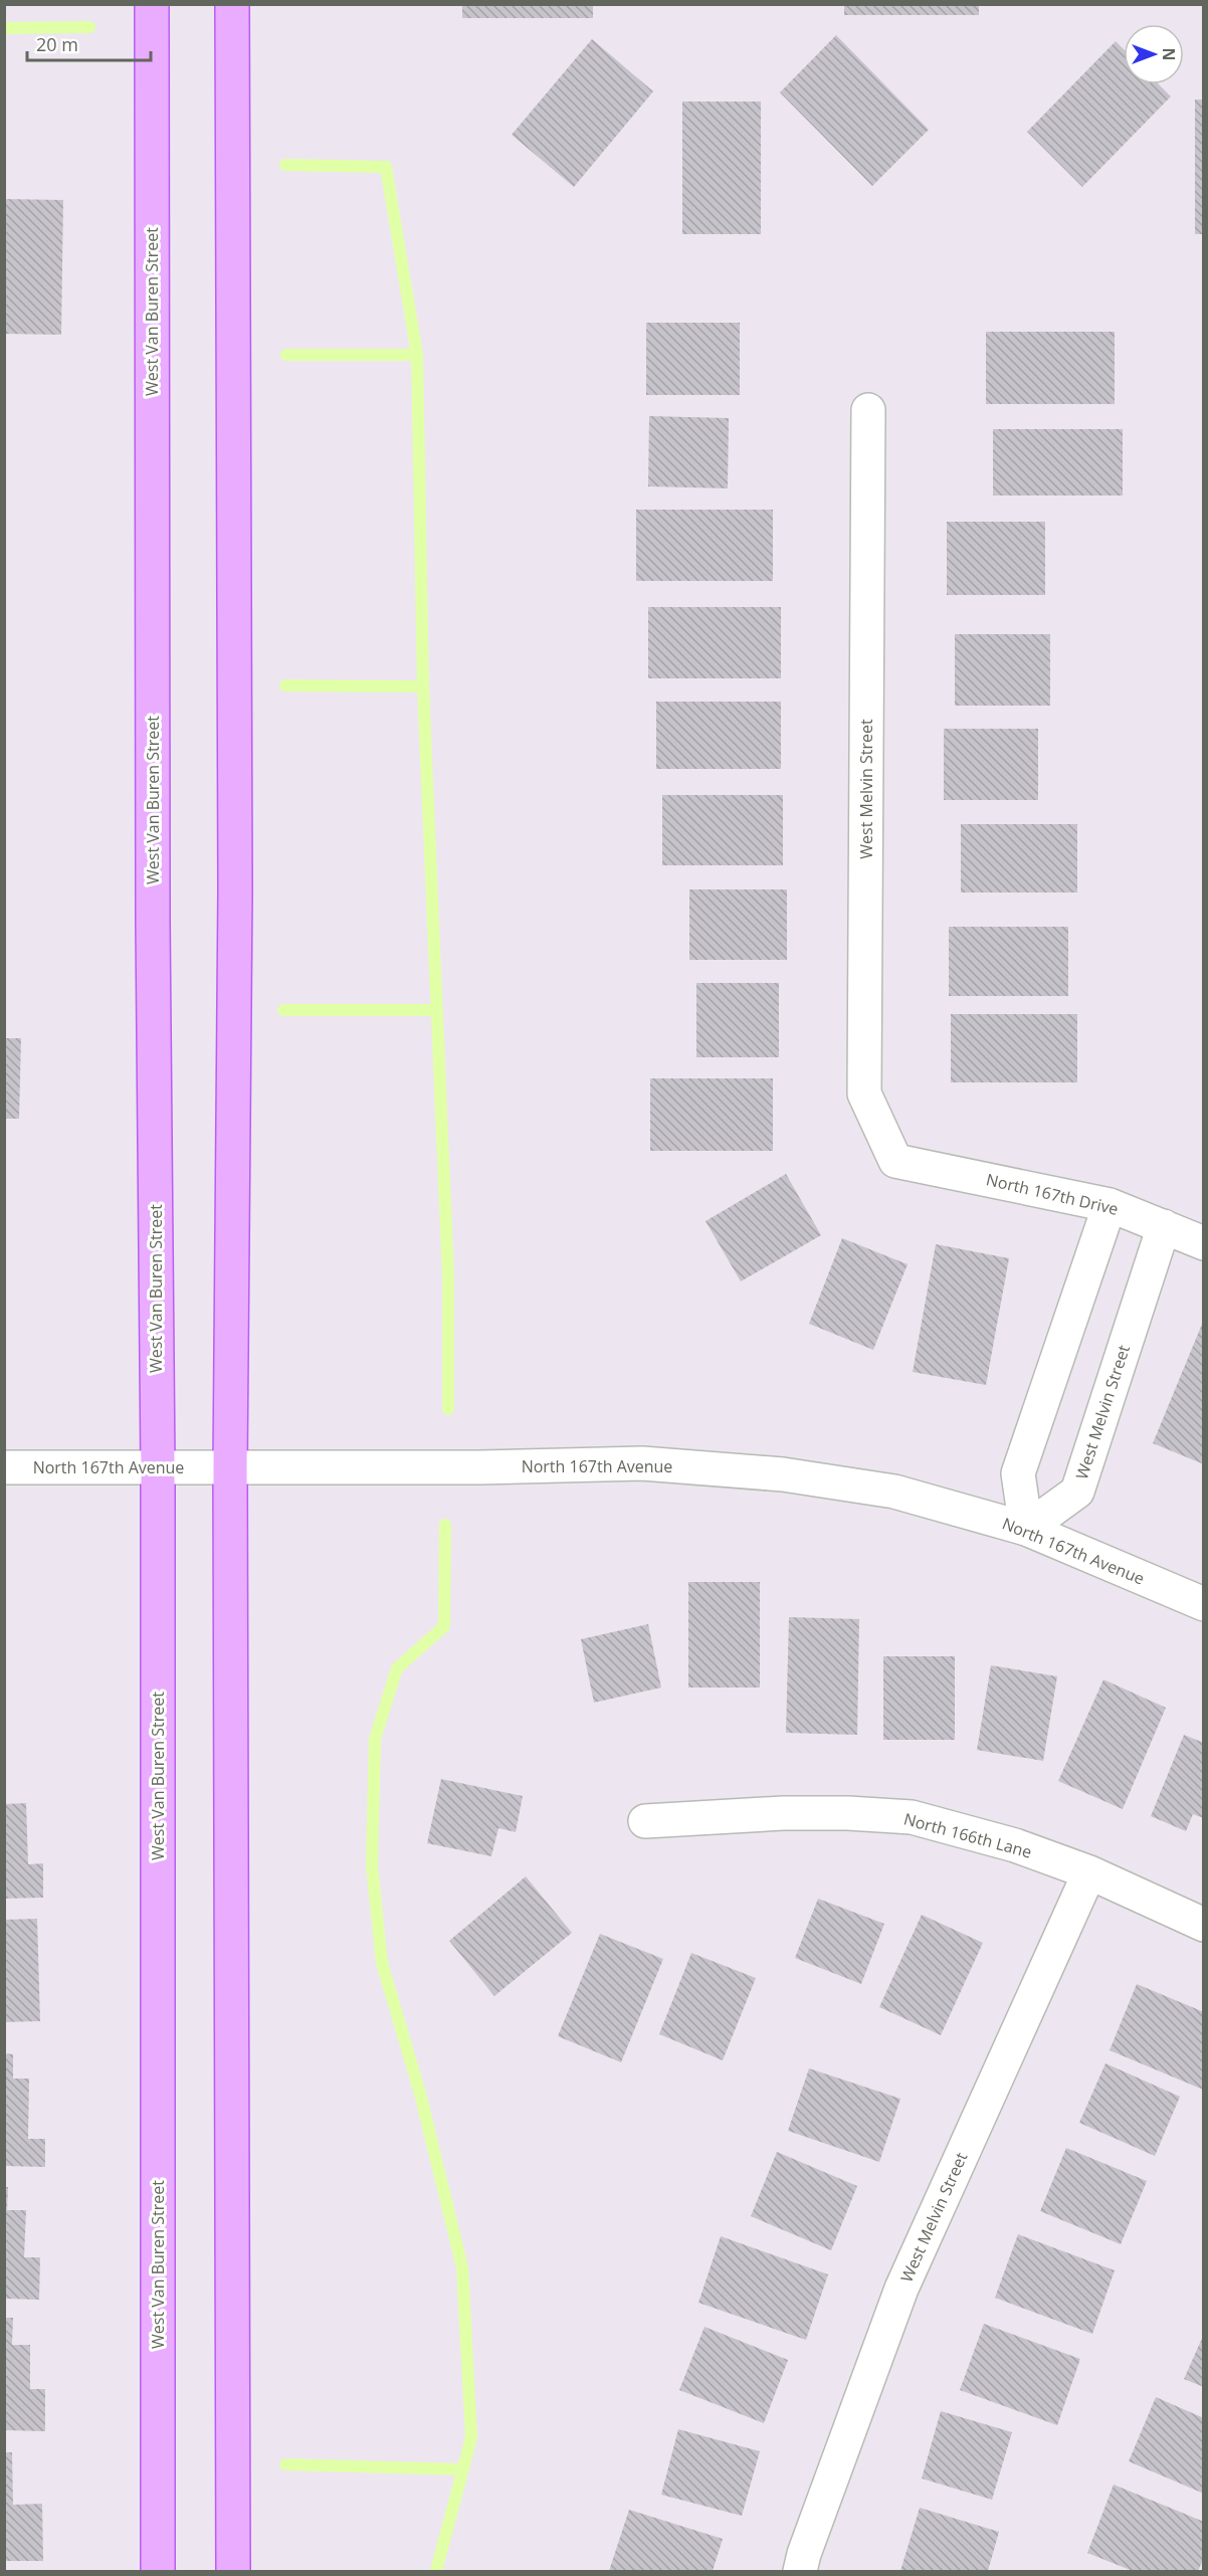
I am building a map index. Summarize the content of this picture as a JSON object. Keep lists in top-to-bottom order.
{
  "streets": {
    "main road": ["West Van Buren Street"],
    "street": [
      "West Melvin Street",
      "North 167th Drive",
      "North 167th Avenue",
      "North 166th Lane"
    ]
  },
  "crossings": [
    ["West Van Buren Street", "North 167th Avenue"],
    ["West Melvin Street", "North 167th Drive"],
    ["West Melvin Street", "North 167th Avenue"],
    ["West Melvin Street", "North 166th Lane"]
  ],
  "scale_bar": "20 m",
  "north": "right"
}
